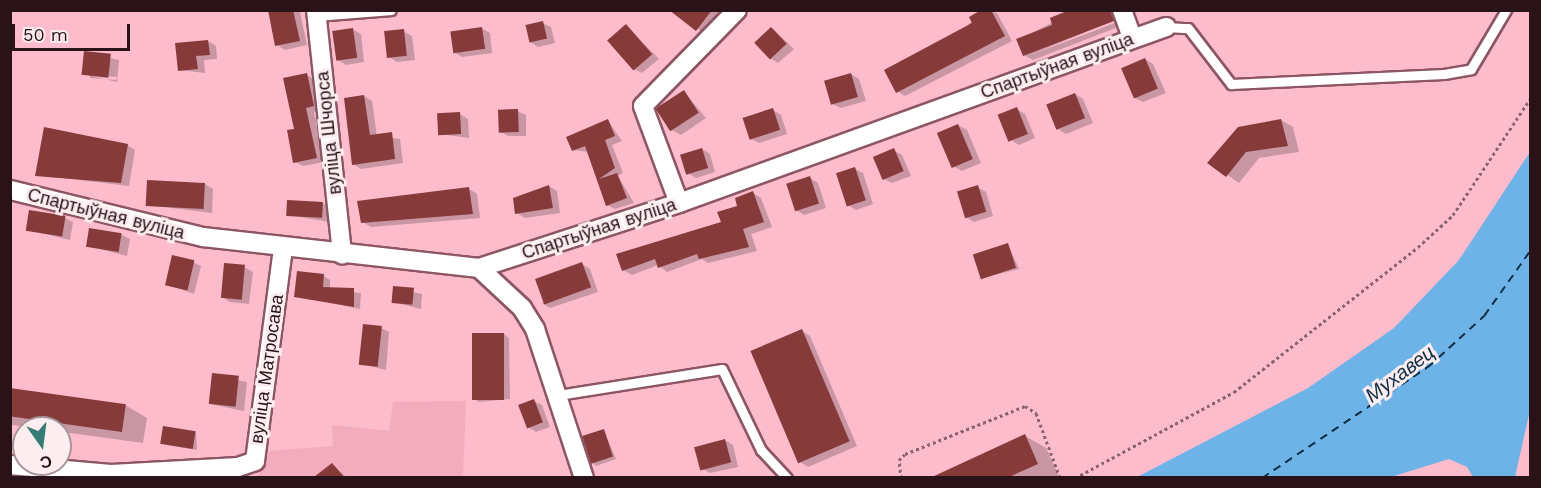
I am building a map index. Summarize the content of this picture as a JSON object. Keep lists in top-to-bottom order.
{
  "streets": {
    "street": ["Спартыўная вуліца", "вуліца Шчорса", "вуліца Матросава"]
  },
  "crossings": [
    ["Спартыўная вуліца", "вуліца Шчорса"],
    ["Спартыўная вуліца", "вуліца Матросава"]
  ],
  "water": ["Мухавец"],
  "scale_bar": "50 m",
  "north": "bottom"
}
